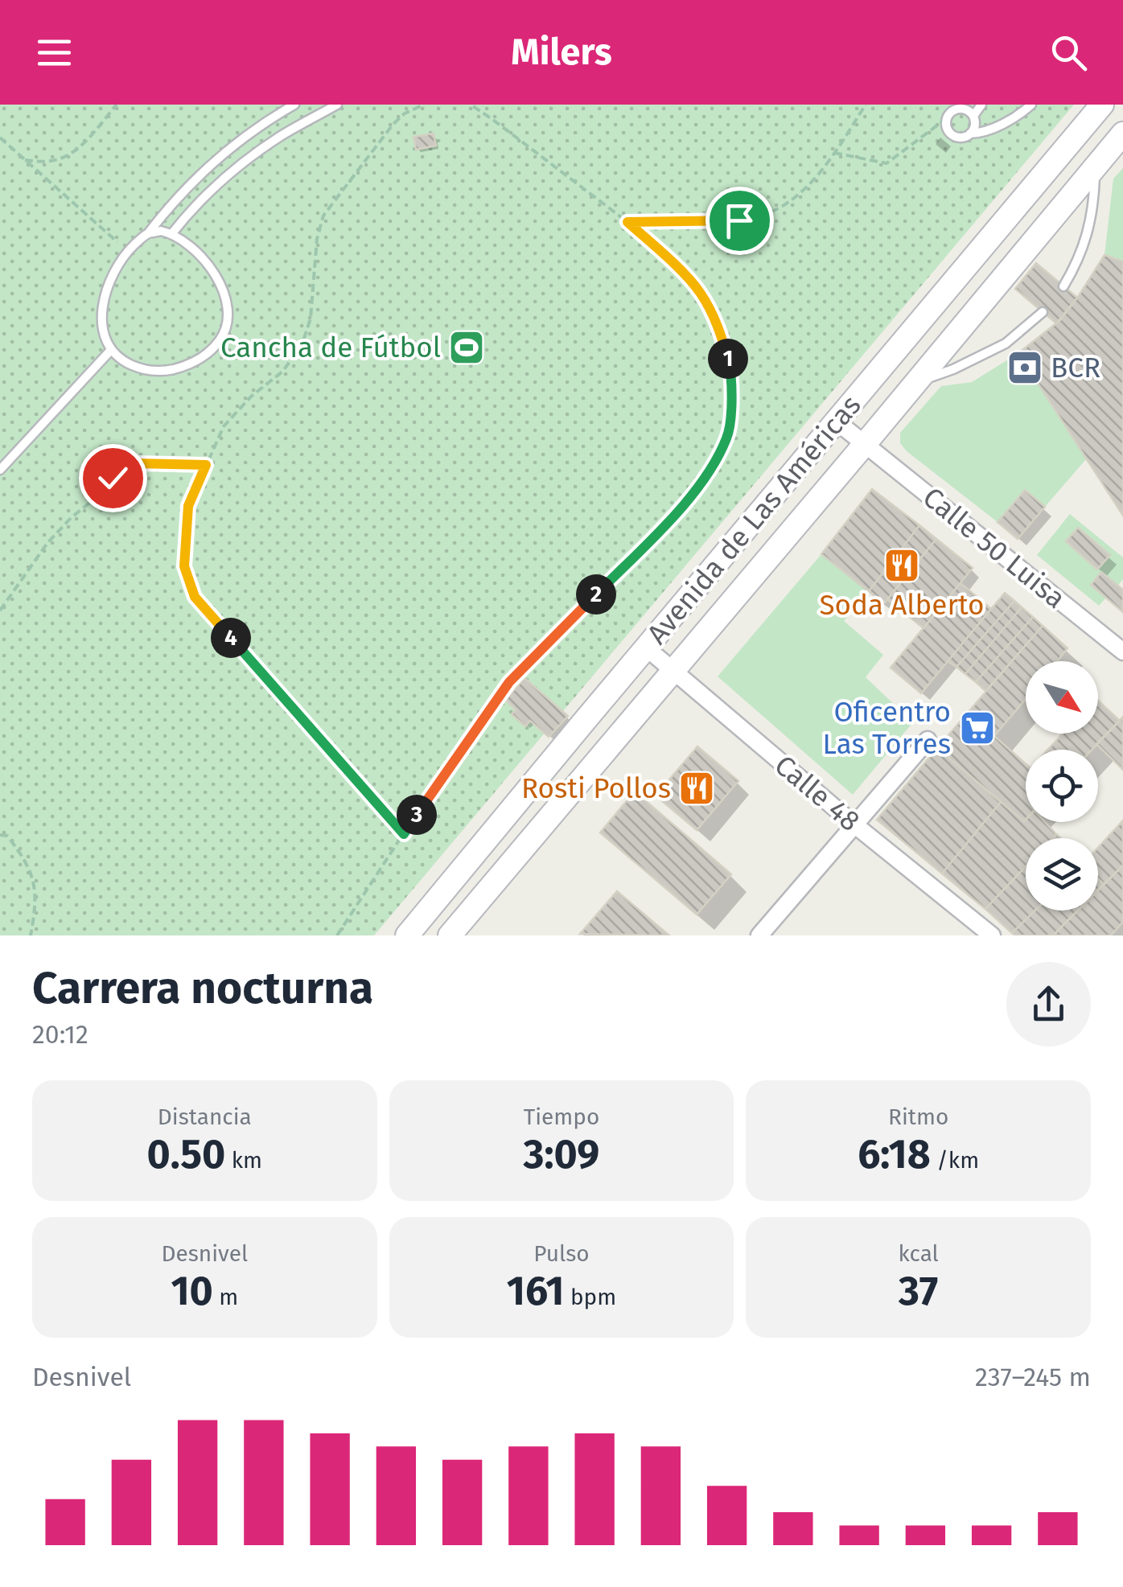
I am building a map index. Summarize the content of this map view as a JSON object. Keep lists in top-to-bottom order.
{
  "streets": {
    "main road": ["Avenida de Las Américas"],
    "street": ["Calle 50 Luisa", "Calle 48"]
  },
  "crossings": [
    ["Avenida de Las Américas", "Calle 50 Luisa"],
    ["Avenida de Las Américas", "Calle 48"]
  ],
  "places": {
    "sports": ["Cancha de Fútbol"],
    "bank": ["BCR"],
    "restaurant": ["Soda Alberto", "Rosti Pollos"],
    "supermarket": ["Oficentro Las Torres"]
  },
  "north": "bottom right",
  "page": {
    "header": "Milers",
    "pins": [
      "1",
      "2",
      "4",
      "3"
    ],
    "heading": ["Carrera nocturna", "20:12"],
    "stats": [
      ["Distancia", "0.50 km"],
      ["Tiempo", "3:09"],
      ["Ritmo", "6:18 /km"],
      ["Desnivel", "10 m"],
      ["Pulso", "161 bpm"],
      ["kcal", "37"]
    ],
    "chart": ["Desnivel", "237–245 m"]
  }
}
